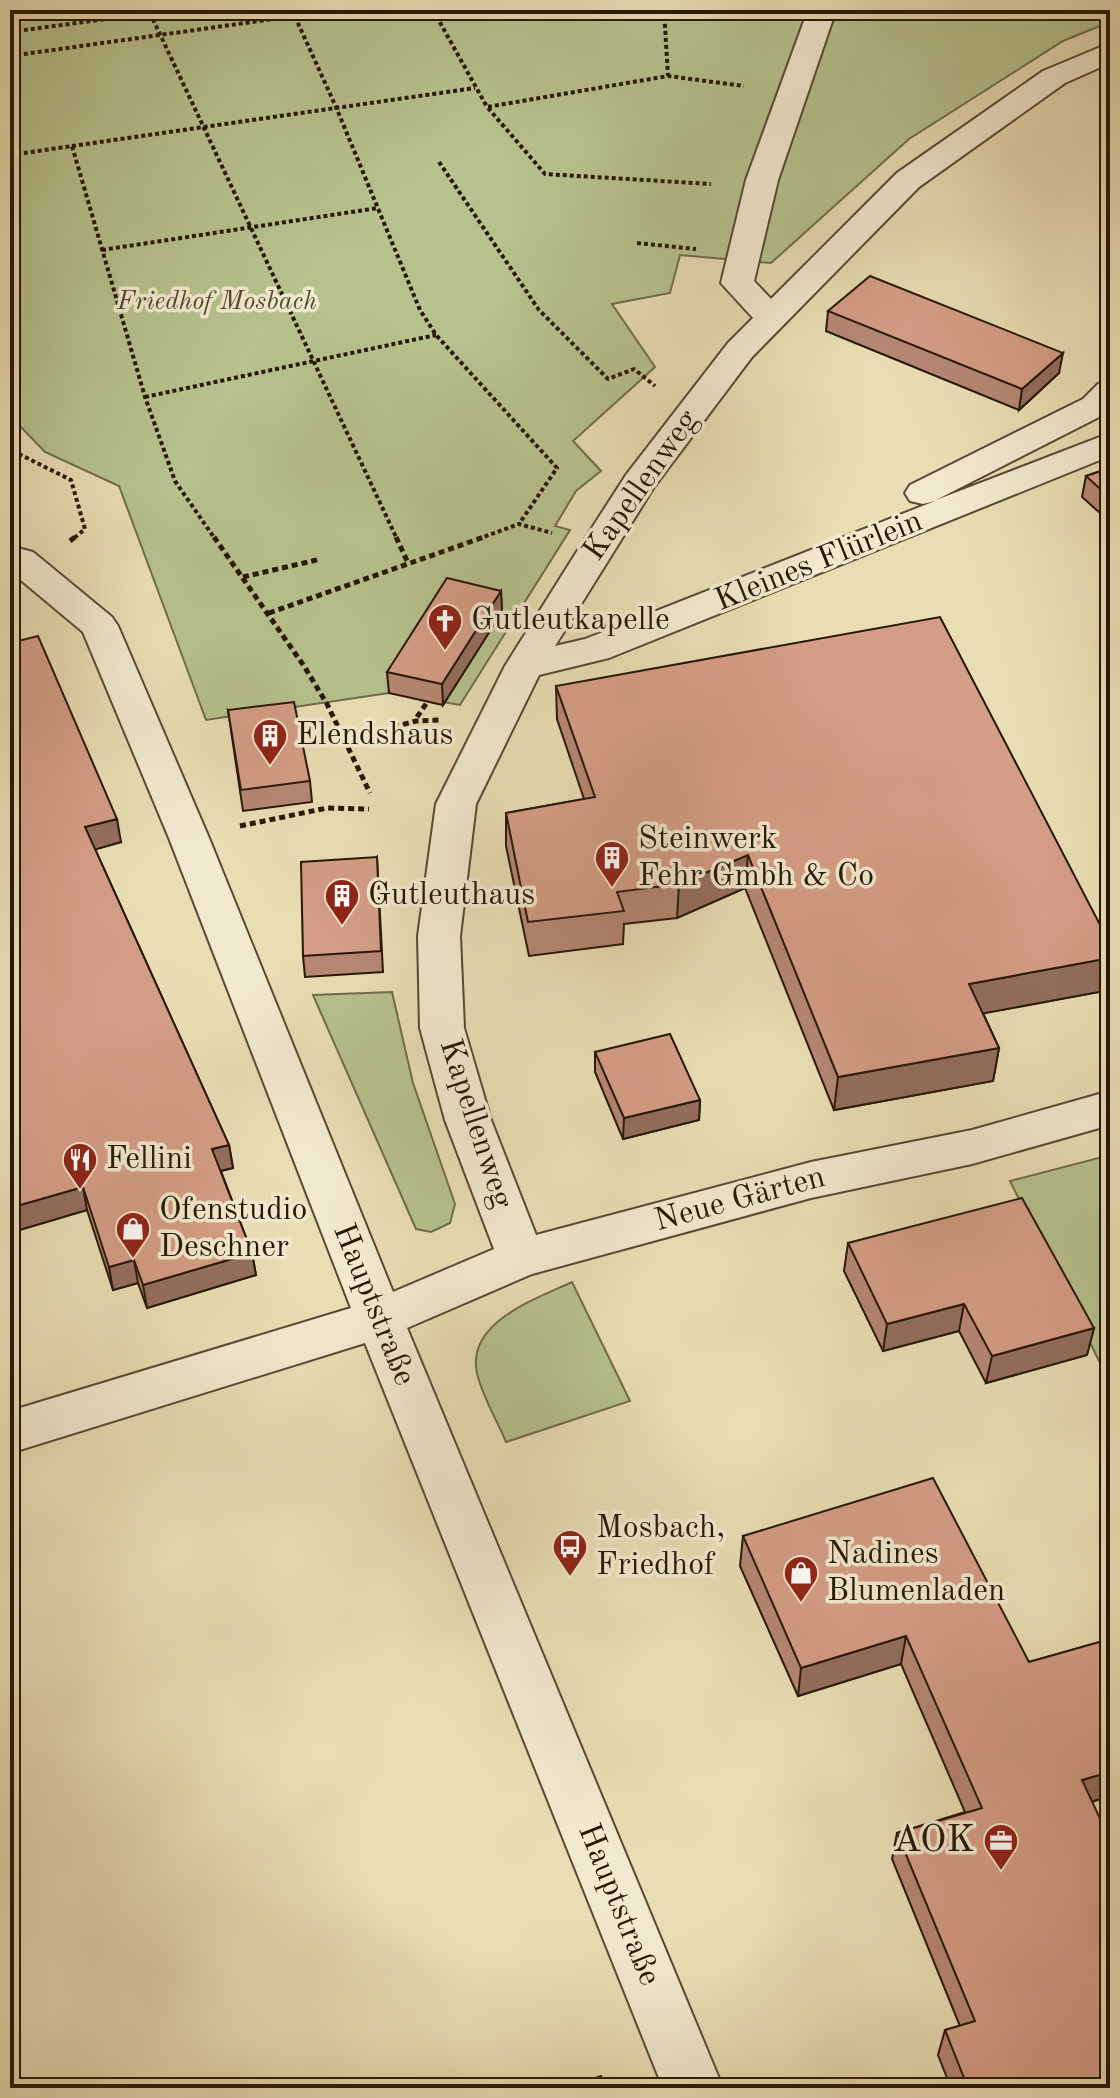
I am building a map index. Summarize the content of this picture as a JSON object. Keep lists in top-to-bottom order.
{
  "streets": {
    "street": [
      "Kapellenweg",
      "Kleines Flürlein",
      "Neue Gärten",
      "Hauptstraße"
    ]
  },
  "crossings": [
    ["Kapellenweg", "Kleines Flürlein"],
    ["Kapellenweg", "Neue Gärten"],
    ["Neue Gärten", "Hauptstraße"]
  ],
  "parks": ["Friedhof Mosbach"],
  "places": {
    "church": ["Gutleutkapelle"],
    "building": ["Elendshaus", "Steinwerk Fehr Gmbh & Co", "Gutleuthaus"],
    "restaurant": ["Fellini"],
    "shop": ["Ofenstudio Deschner", "Nadines Blumenladen"],
    "bus stop": ["Mosbach, Friedhof"],
    "office": ["AOK"]
  }
}
